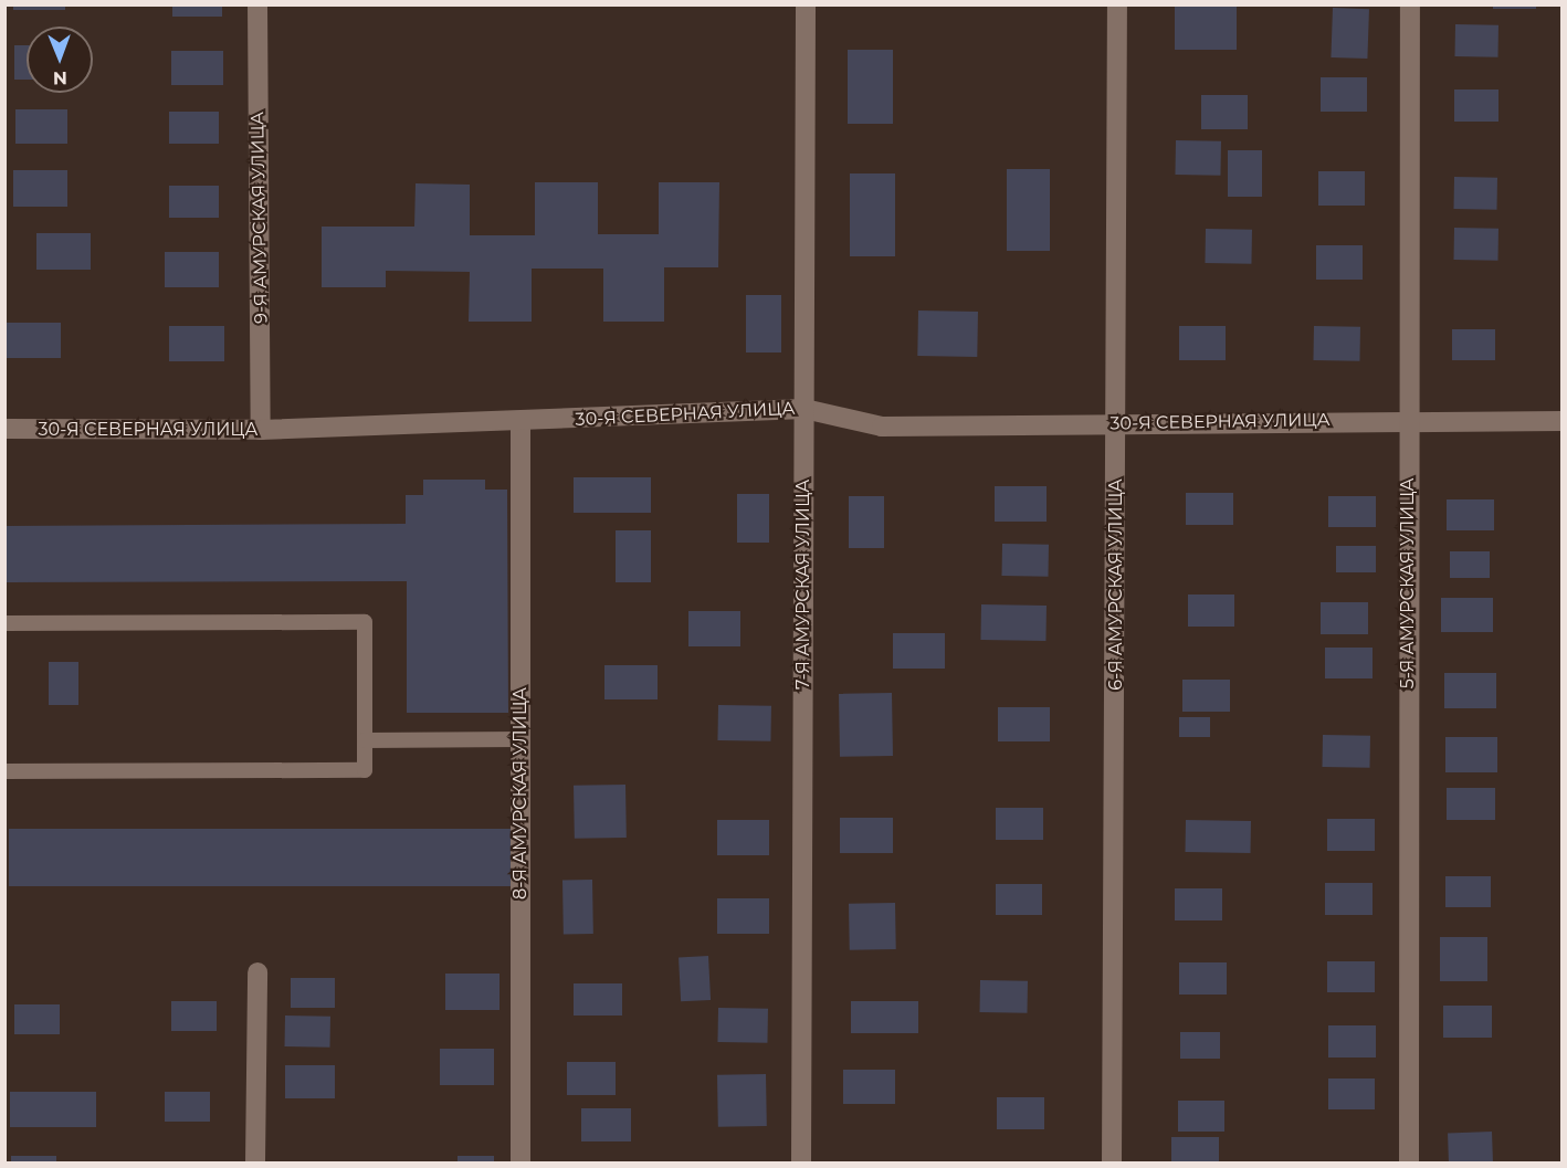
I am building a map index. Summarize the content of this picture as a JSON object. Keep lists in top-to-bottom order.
{
  "streets": {
    "street": [
      "9-Я АМУРСКАЯ УЛИЦА",
      "30-Я СЕВЕРНАЯ УЛИЦА",
      "5-Я АМУРСКАЯ УЛИЦА",
      "7-Я АМУРСКАЯ УЛИЦА",
      "6-Я АМУРСКАЯ УЛИЦА",
      "8-Я АМУРСКАЯ УЛИЦА"
    ]
  },
  "crossings": [
    ["9-Я АМУРСКАЯ УЛИЦА", "30-Я СЕВЕРНАЯ УЛИЦА"],
    ["30-Я СЕВЕРНАЯ УЛИЦА", "5-Я АМУРСКАЯ УЛИЦА"],
    ["30-Я СЕВЕРНАЯ УЛИЦА", "7-Я АМУРСКАЯ УЛИЦА"],
    ["30-Я СЕВЕРНАЯ УЛИЦА", "6-Я АМУРСКАЯ УЛИЦА"],
    ["30-Я СЕВЕРНАЯ УЛИЦА", "8-Я АМУРСКАЯ УЛИЦА"]
  ],
  "north": "bottom"
}
